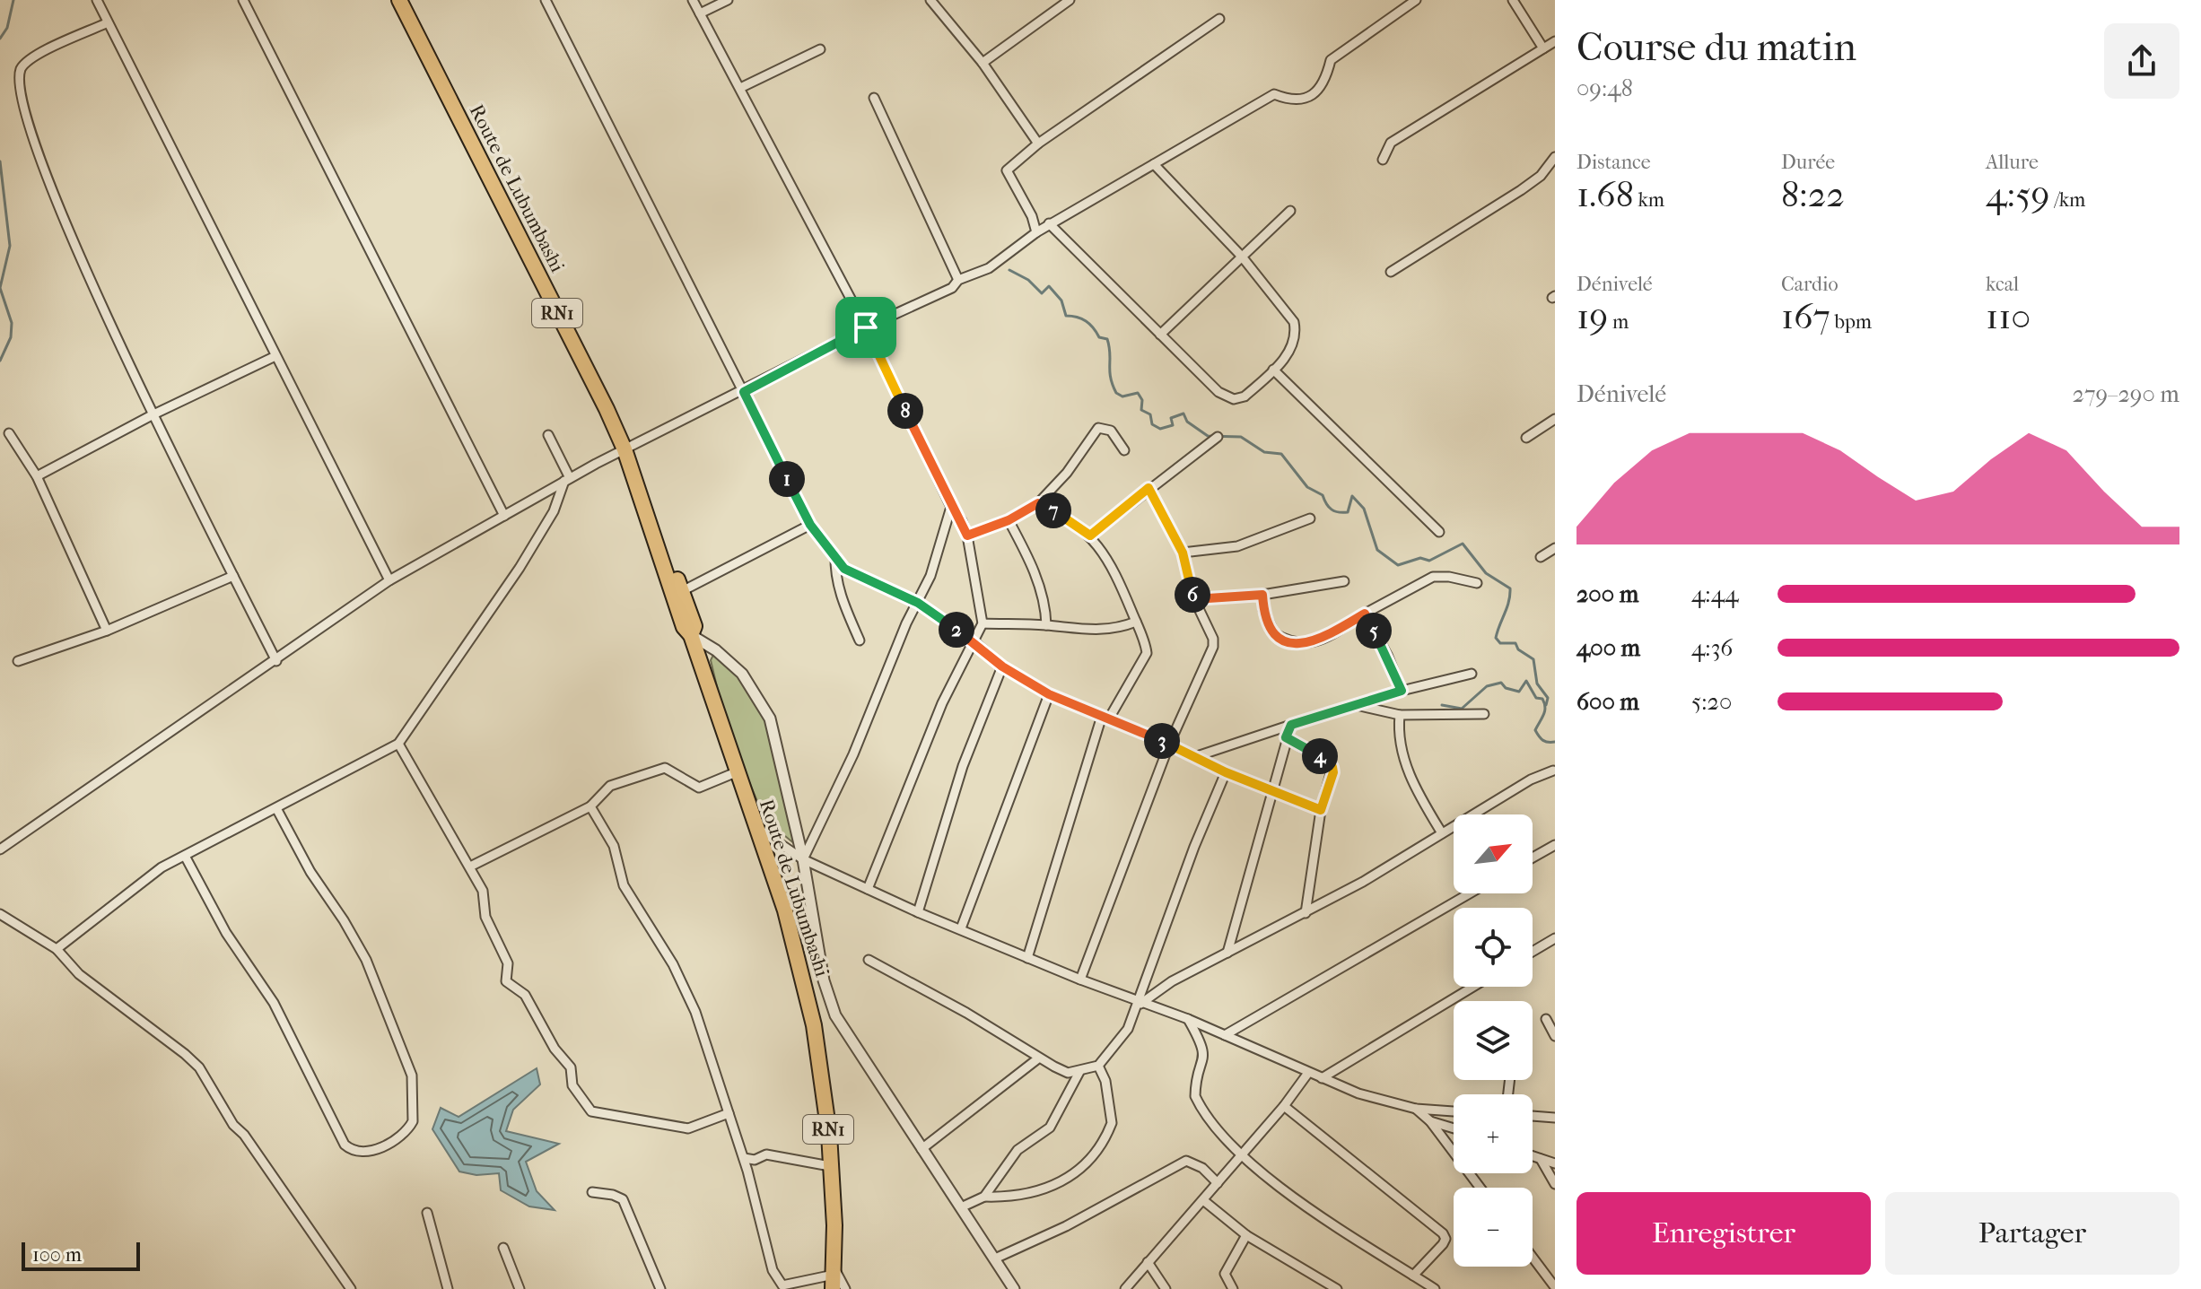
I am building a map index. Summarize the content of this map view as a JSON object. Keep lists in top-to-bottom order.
{
  "streets": {
    "highway": ["Route de Lubumbashi", "RN1"]
  },
  "scale_bar": "100 m",
  "north": "top right",
  "page": {
    "heading": ["Course du matin", "09:48"],
    "stats": [
      ["Distance", "1.68 km"],
      ["Durée", "8:22"],
      ["Allure", "4:59 /km"],
      ["Dénivelé", "19 m"],
      ["Cardio", "167 bpm"],
      ["kcal", "110"]
    ],
    "chart": ["Dénivelé", "279–290 m"],
    "pins": [
      "8",
      "1",
      "7",
      "6",
      "2",
      "5",
      "3",
      "4"
    ],
    "list": [
      {
        "name": "200 m",
        "note": "4:44"
      },
      {
        "name": "400 m",
        "note": "4:36"
      },
      {
        "name": "600 m",
        "note": "5:20"
      }
    ],
    "map_buttons": ["+", "−"],
    "buttons": ["Enregistrer", "Partager"],
    "scale": "100 m"
  }
}
